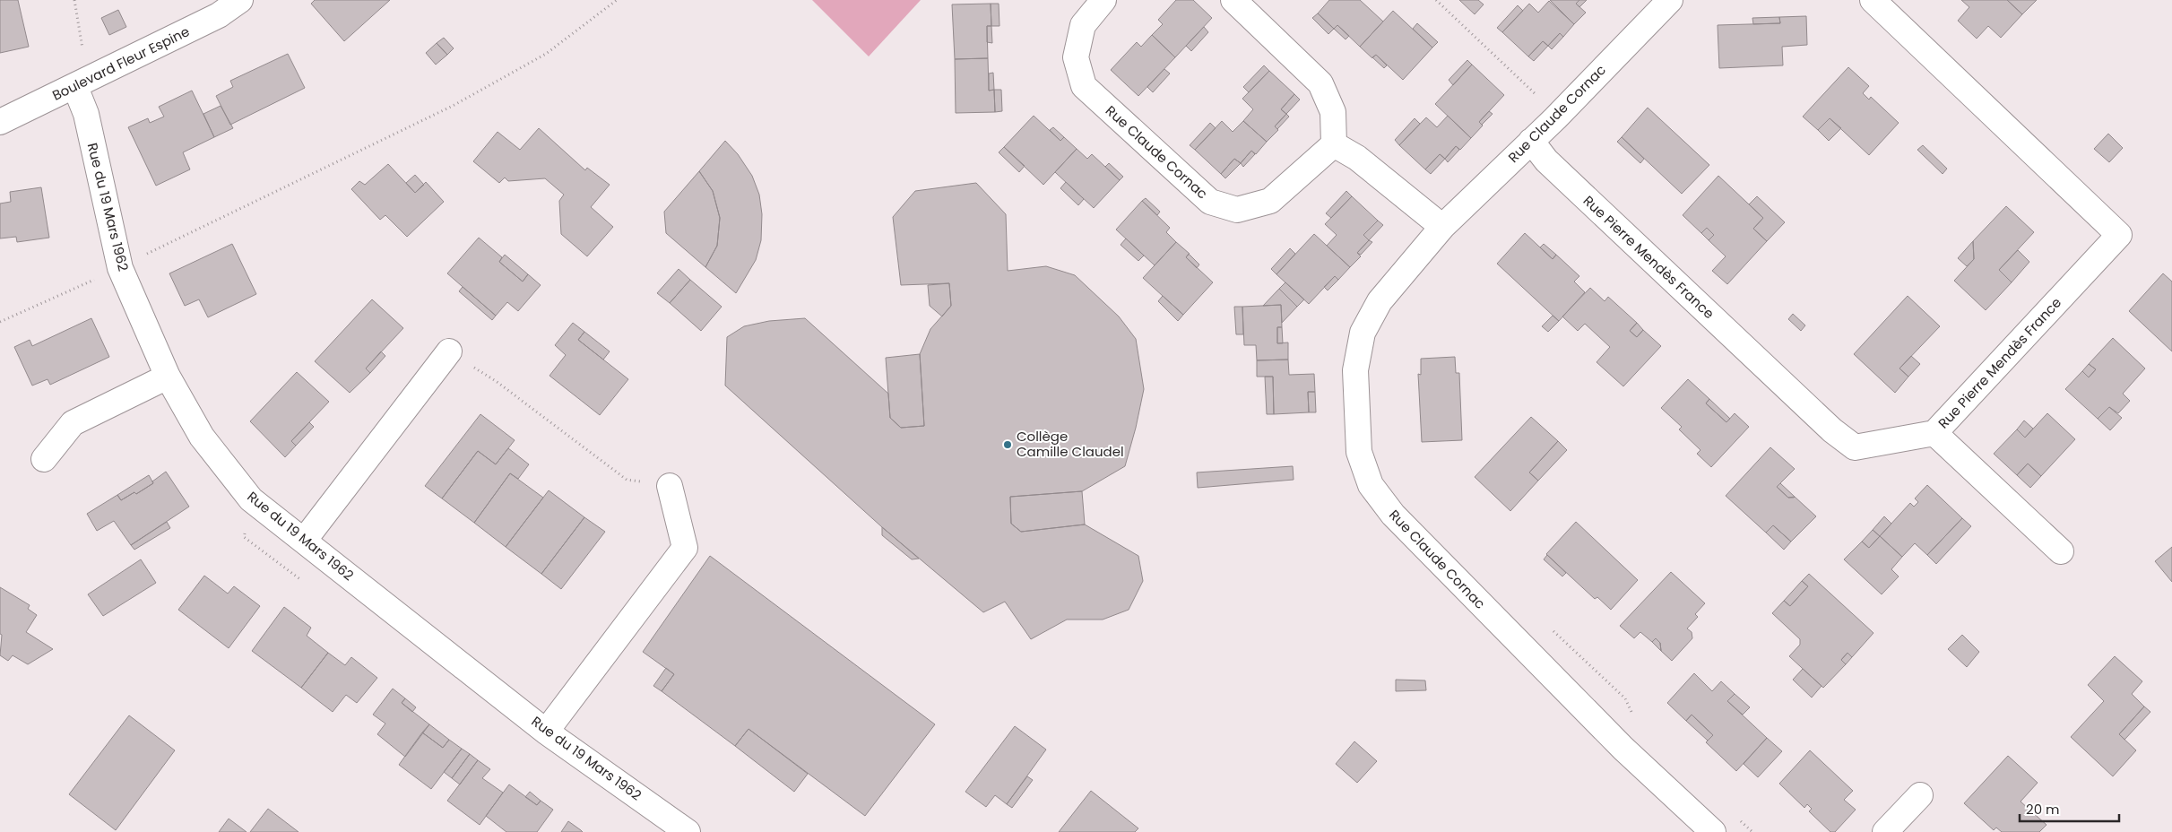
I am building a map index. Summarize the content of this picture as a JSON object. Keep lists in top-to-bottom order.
{
  "streets": {
    "street": [
      "Boulevard Fleur Espine",
      "Rue Claude Cornac",
      "Rue du 19 Mars 1962",
      "Rue Pierre Mendès France"
    ]
  },
  "crossings": [
    ["Boulevard Fleur Espine", "Rue du 19 Mars 1962"],
    ["Rue Claude Cornac", "Rue Pierre Mendès France"]
  ],
  "places": ["Collège Camille Claudel"],
  "scale_bar": "20 m"
}
